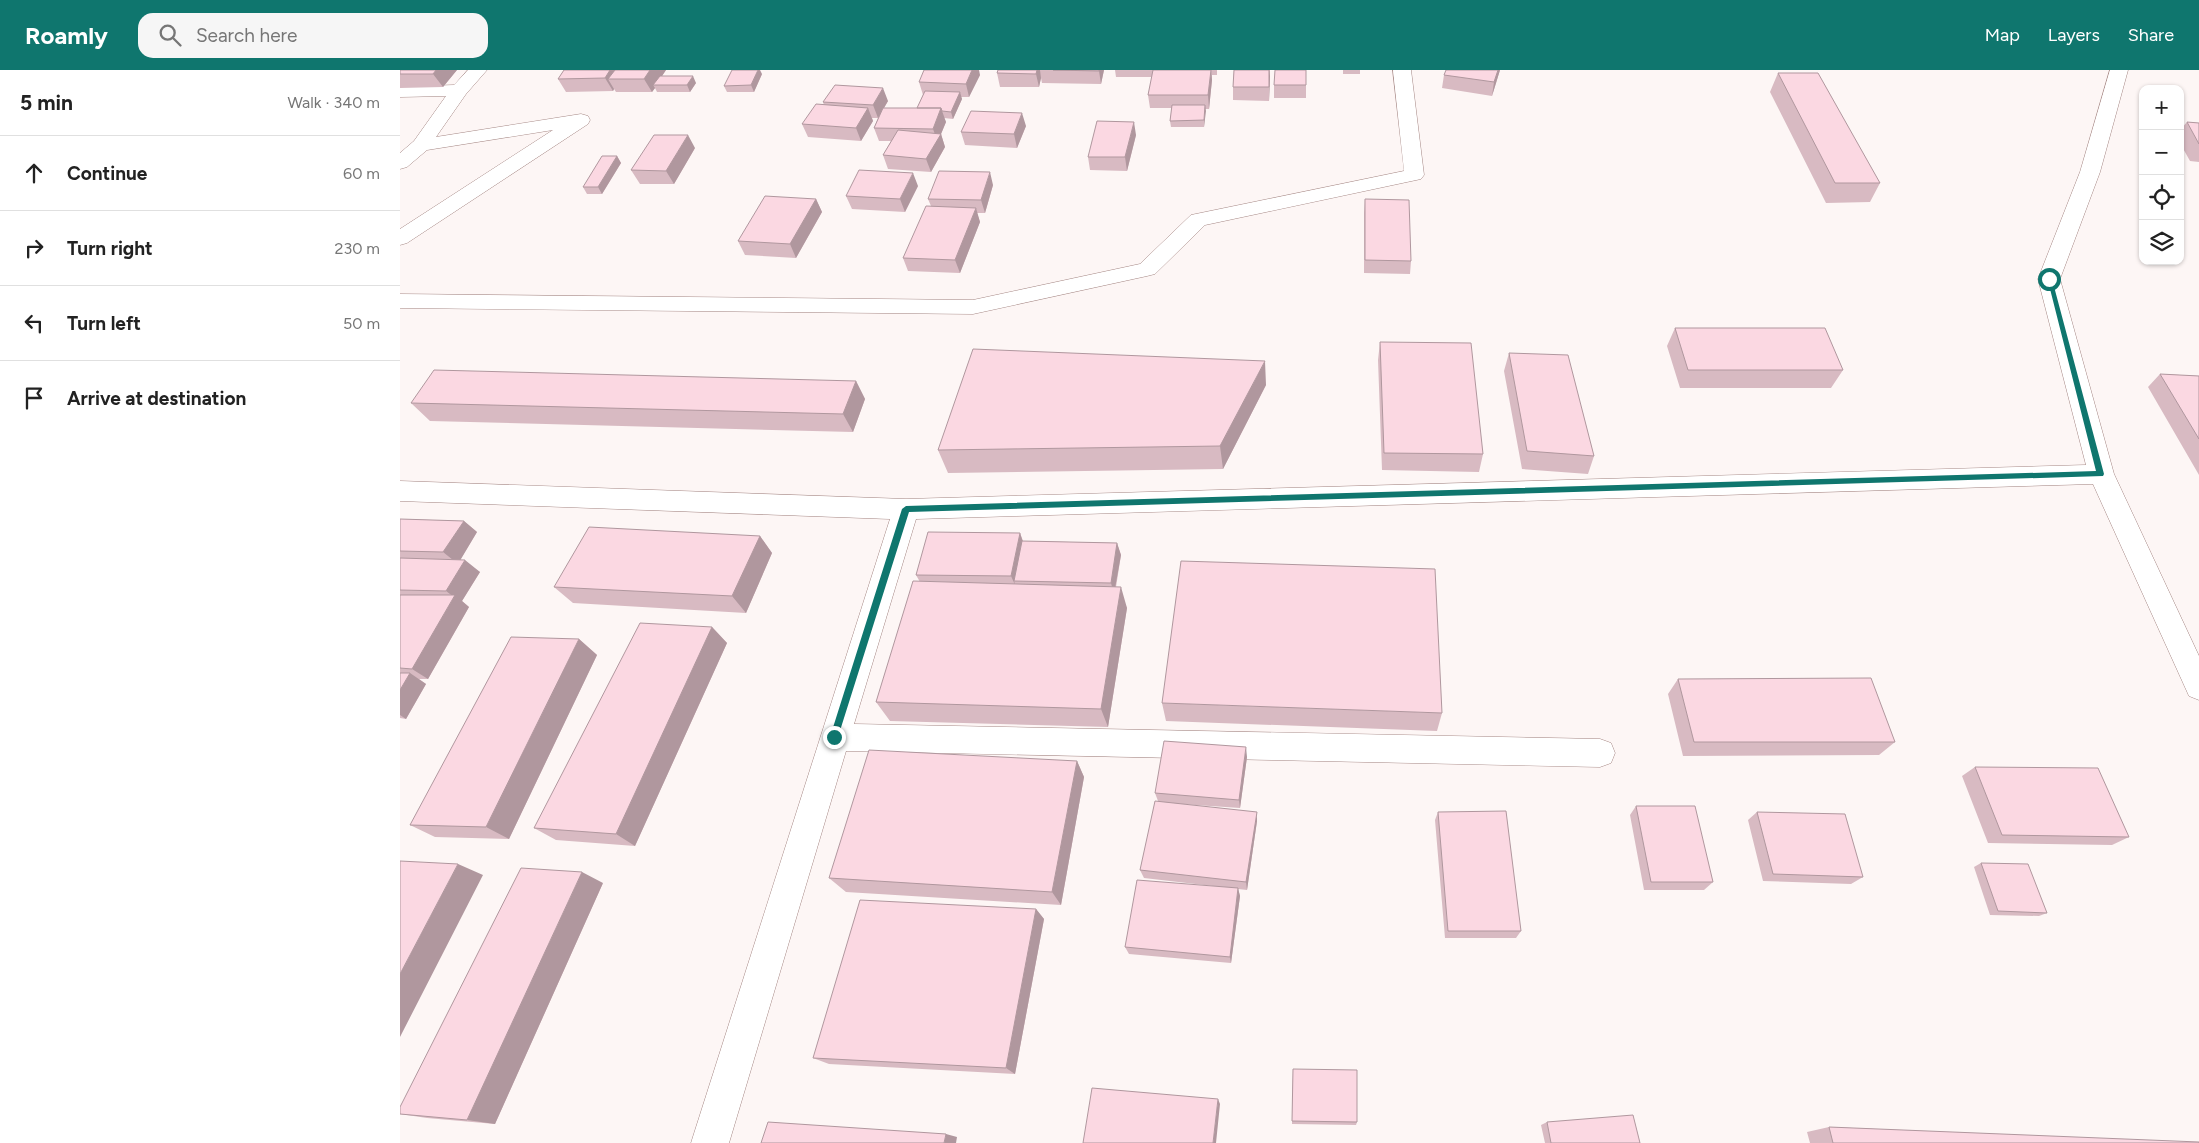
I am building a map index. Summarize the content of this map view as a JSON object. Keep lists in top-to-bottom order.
{
  "page": {
    "header": "Roamly",
    "search": "Search here",
    "nav": ["Map", "Layers", "Share"],
    "heading": ["5 min", "Walk · 340 m"],
    "map_buttons": ["+", "−"],
    "list": [
      ["Continue", "60 m"],
      ["Turn right", "230 m"],
      ["Turn left", "50 m"],
      "Arrive at destination"
    ]
  }
}
